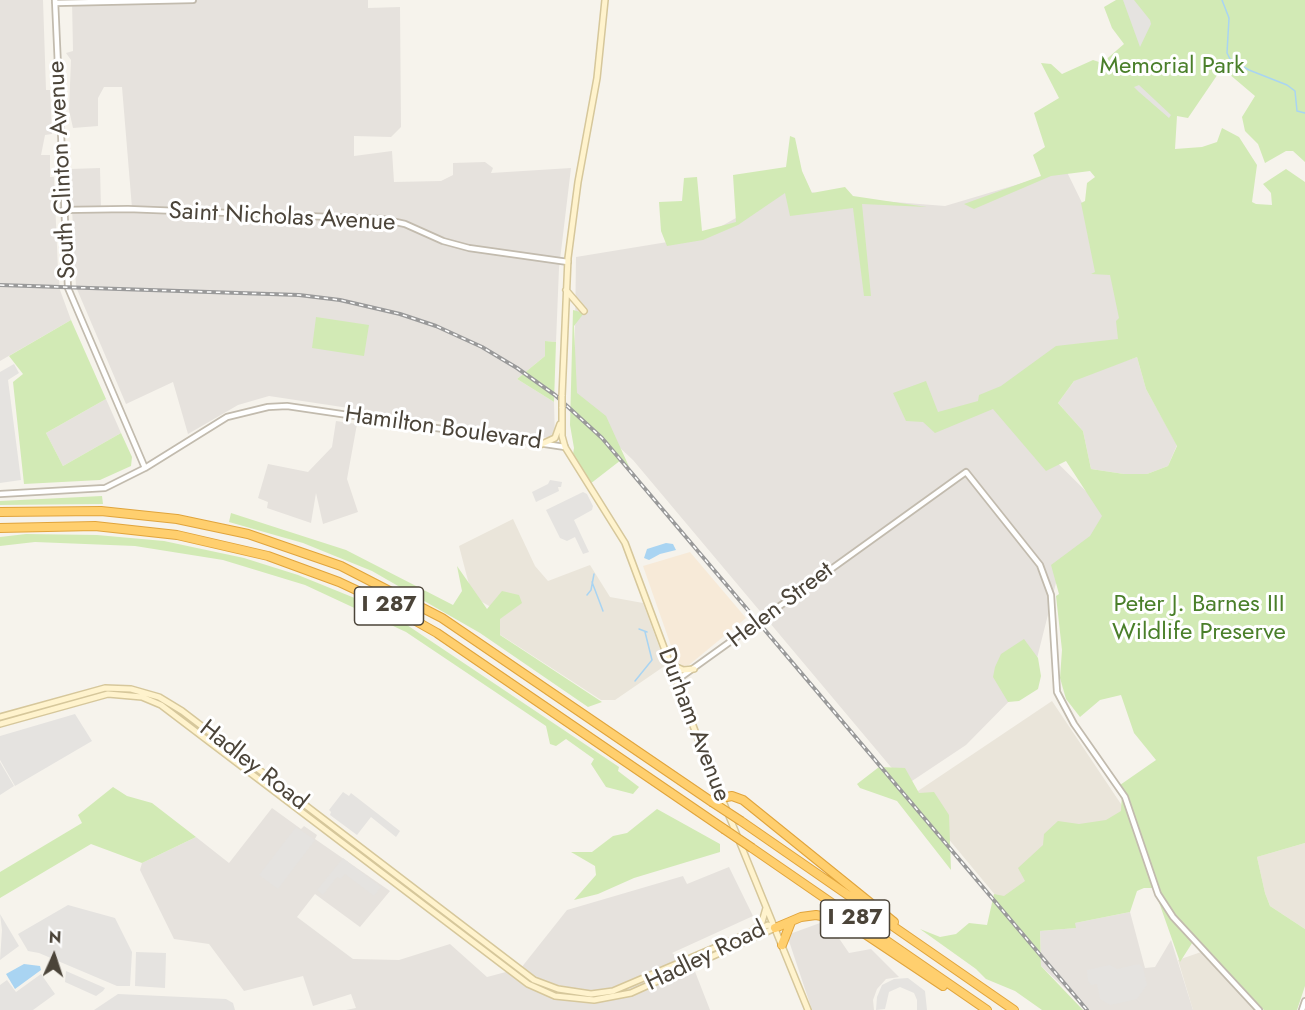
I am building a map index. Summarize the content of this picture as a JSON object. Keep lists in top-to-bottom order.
{
  "streets": {
    "highway": ["I 287"],
    "main road": ["Hamilton Boulevard", "Durham Avenue", "Hadley Road"],
    "street": ["South Clinton Avenue", "Saint Nicholas Avenue", "Helen Street"]
  },
  "crossings": [
    ["South Clinton Avenue", "Saint Nicholas Avenue"],
    ["South Clinton Avenue", "Hamilton Boulevard"],
    ["Saint Nicholas Avenue", "Hamilton Boulevard"],
    ["Hamilton Boulevard", "Durham Avenue"],
    ["Helen Street", "Durham Avenue"],
    ["Durham Avenue", "Hadley Road"]
  ],
  "parks": ["Memorial Park", "Peter J. Barnes III Wildlife Preserve"],
  "north": "top"
}
